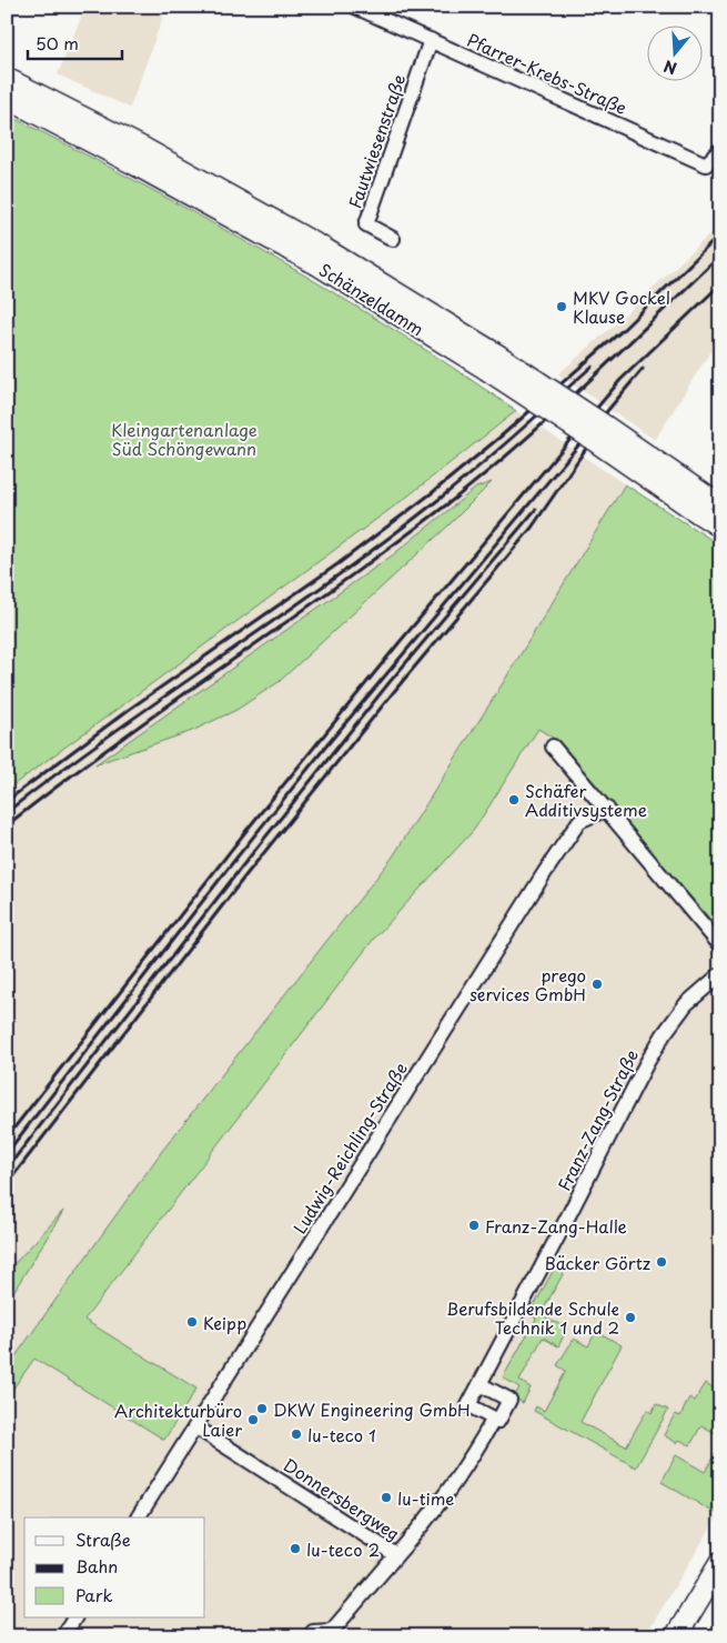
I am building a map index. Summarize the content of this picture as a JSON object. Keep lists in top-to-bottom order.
{
  "streets": {
    "main road": ["Schänzeldamm"],
    "street": [
      "Pfarrer-Krebs-Straße",
      "Fautwiesenstraße",
      "Franz-Zang-Straße",
      "Ludwig-Reichling-Straße",
      "Donnersbergweg"
    ]
  },
  "crossings": [
    ["Pfarrer-Krebs-Straße", "Fautwiesenstraße"],
    ["Ludwig-Reichling-Straße", "Donnersbergweg"]
  ],
  "parks": ["Kleingartenanlage Süd Schöngewann"],
  "places": [
    "MKV Gockel Klause",
    "Schäfer Additivsysteme",
    "prego services GmbH",
    "Franz-Zang-Halle",
    "Bäcker Görtz",
    "Berufsbildende Schule Technik 1 und 2",
    "Keipp",
    "DKW Engineering GmbH",
    "Architekturbüro Laier",
    "lu-teco 1",
    "lu-time",
    "lu-teco 2"
  ],
  "legend": ["Straße", "Bahn", "Park"],
  "scale_bar": "50 m",
  "north": "bottom"
}
